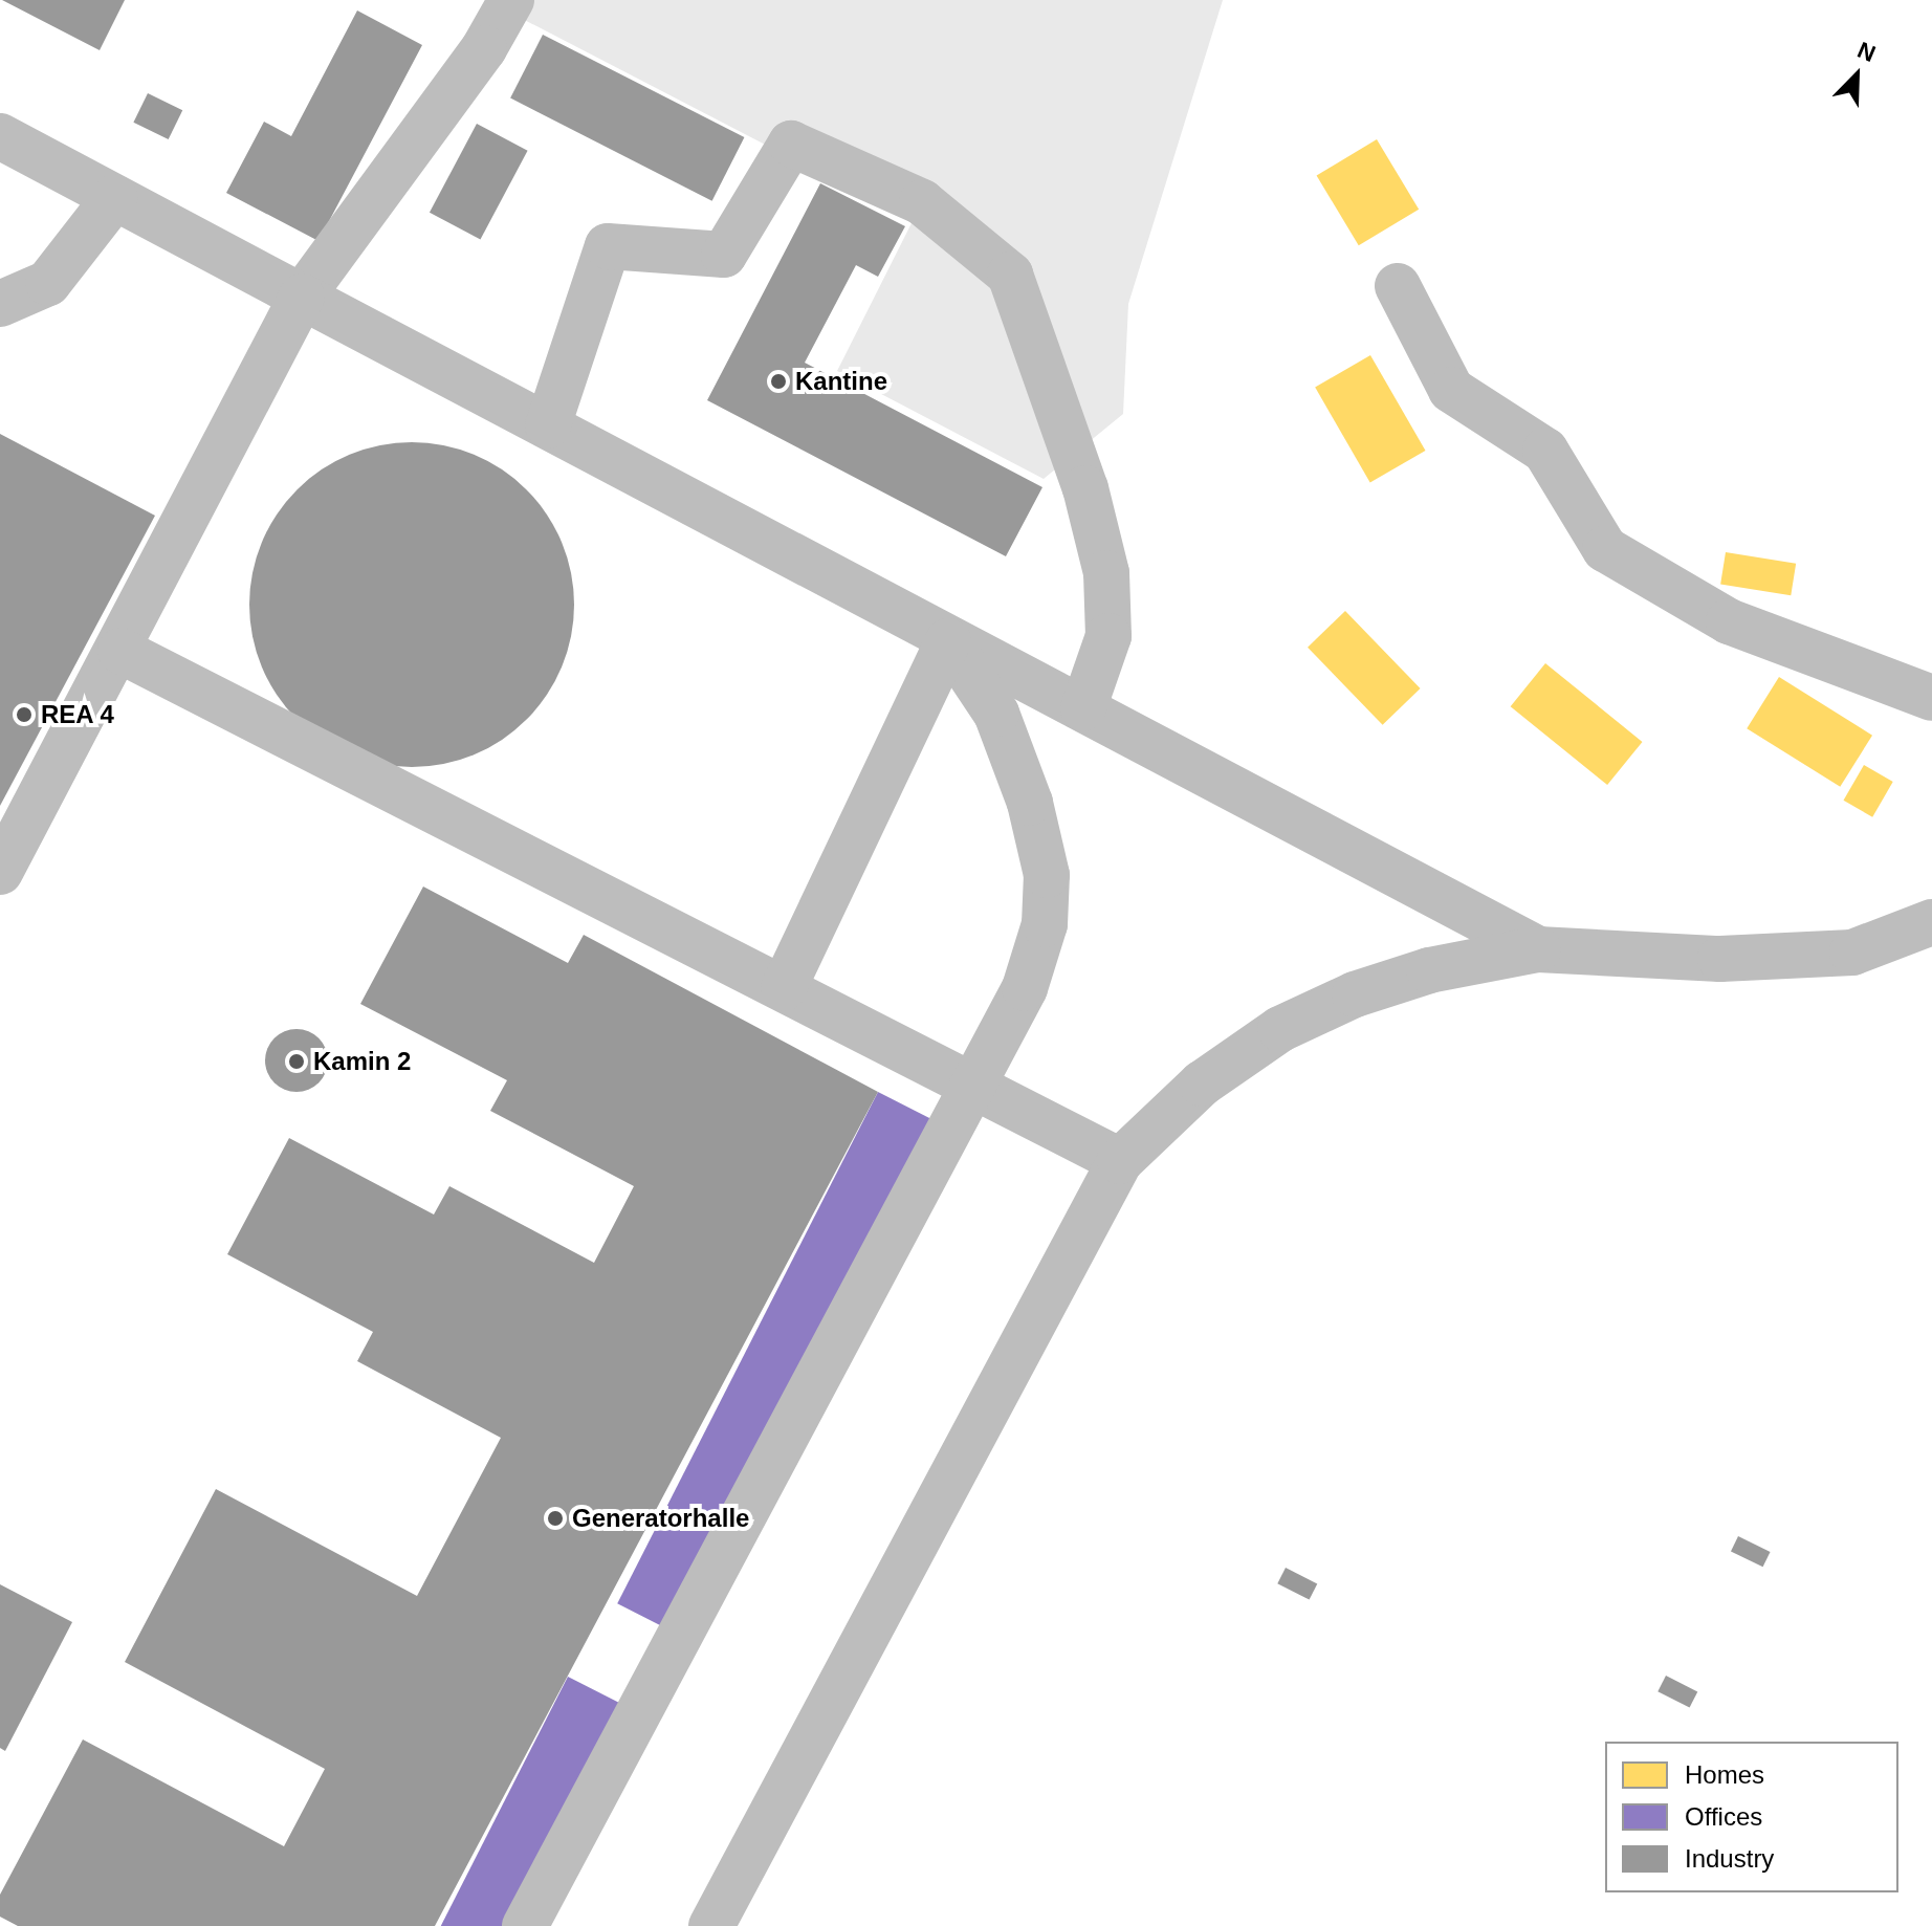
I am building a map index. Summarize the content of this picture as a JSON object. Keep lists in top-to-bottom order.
{
  "places": [
    "Kantine",
    "REA 4",
    "Kamin 2",
    "Generatorhalle"
  ],
  "legend": ["Homes", "Offices", "Industry"],
  "north": "top right"
}
